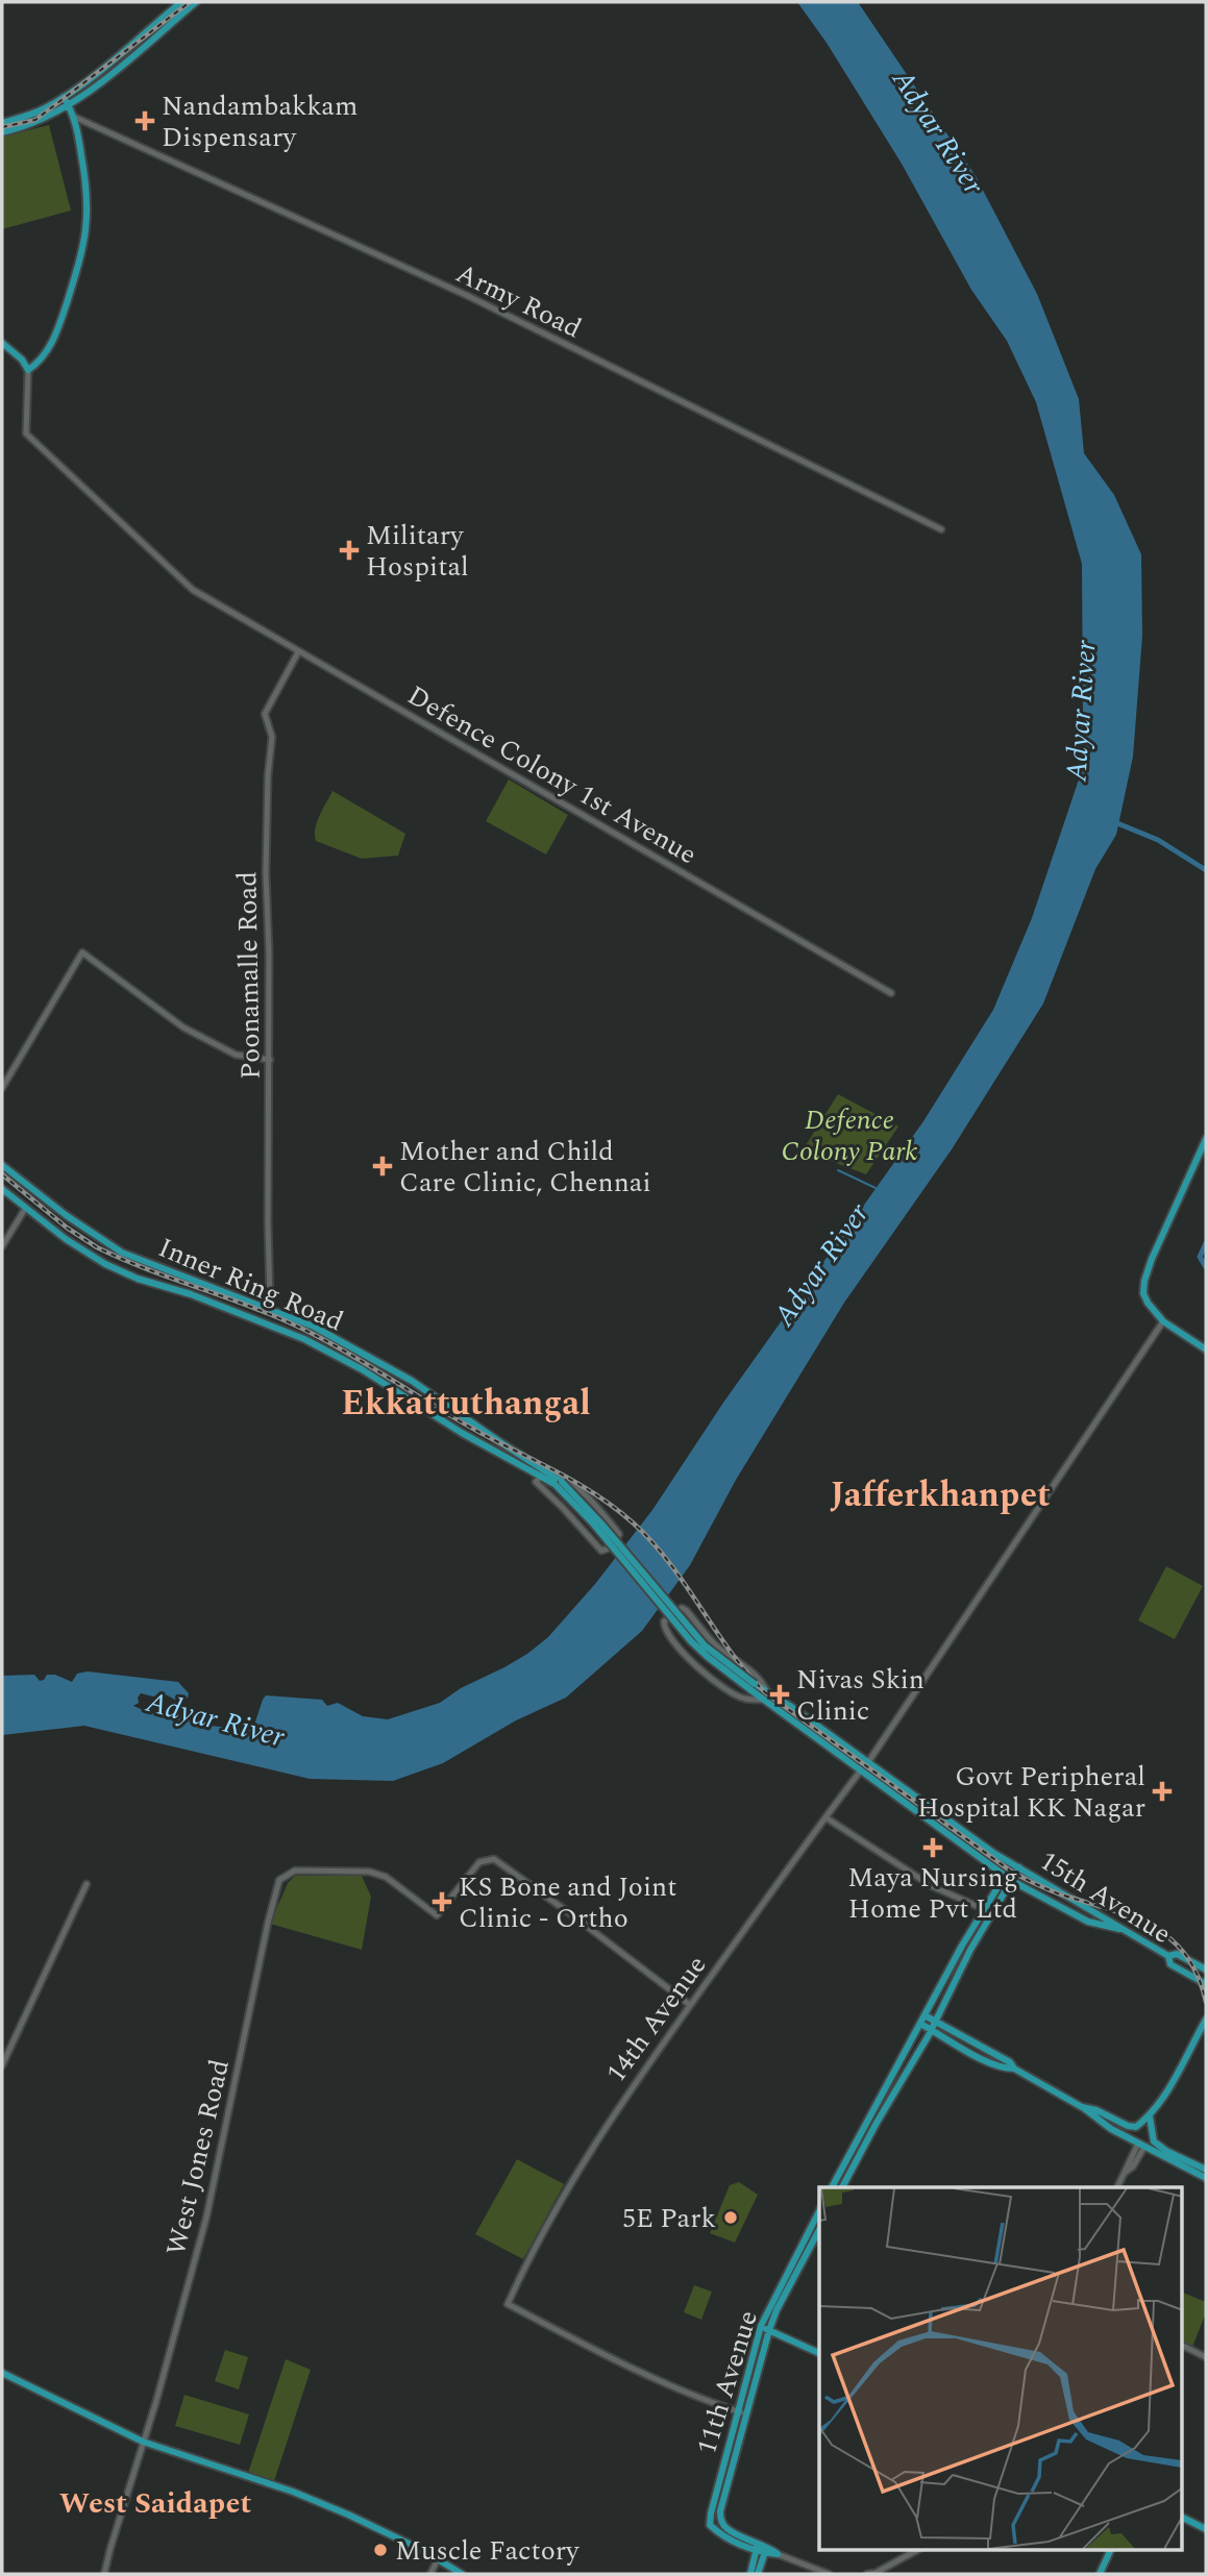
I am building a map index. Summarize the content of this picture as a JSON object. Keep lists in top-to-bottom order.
{
  "streets": {
    "main road": ["Inner Ring Road", "15th Avenue", "11th Avenue"],
    "street": [
      "Army Road",
      "Defence Colony 1st Avenue",
      "Poonamalle Road",
      "14th Avenue",
      "West Jones Road"
    ]
  },
  "crossings": [
    ["Defence Colony 1st Avenue", "Poonamalle Road"],
    ["Poonamalle Road", "Inner Ring Road"],
    ["14th Avenue", "West Jones Road"],
    ["14th Avenue", "11th Avenue"]
  ],
  "districts": ["Ekkattuthangal", "Jafferkhanpet", "West Saidapet"],
  "water": ["Adyar River"],
  "parks": ["Defence Colony Park"],
  "places": {
    "health": [
      "Nandambakkam Dispensary",
      "Military Hospital",
      "Mother and Child Care Clinic, Chennai",
      "Nivas Skin Clinic",
      "Govt Peripheral Hospital KK Nagar",
      "Maya Nursing Home Pvt Ltd",
      "KS Bone and Joint Clinic - Ortho"
    ],
    "other": ["5E Park", "Muscle Factory"]
  }
}
